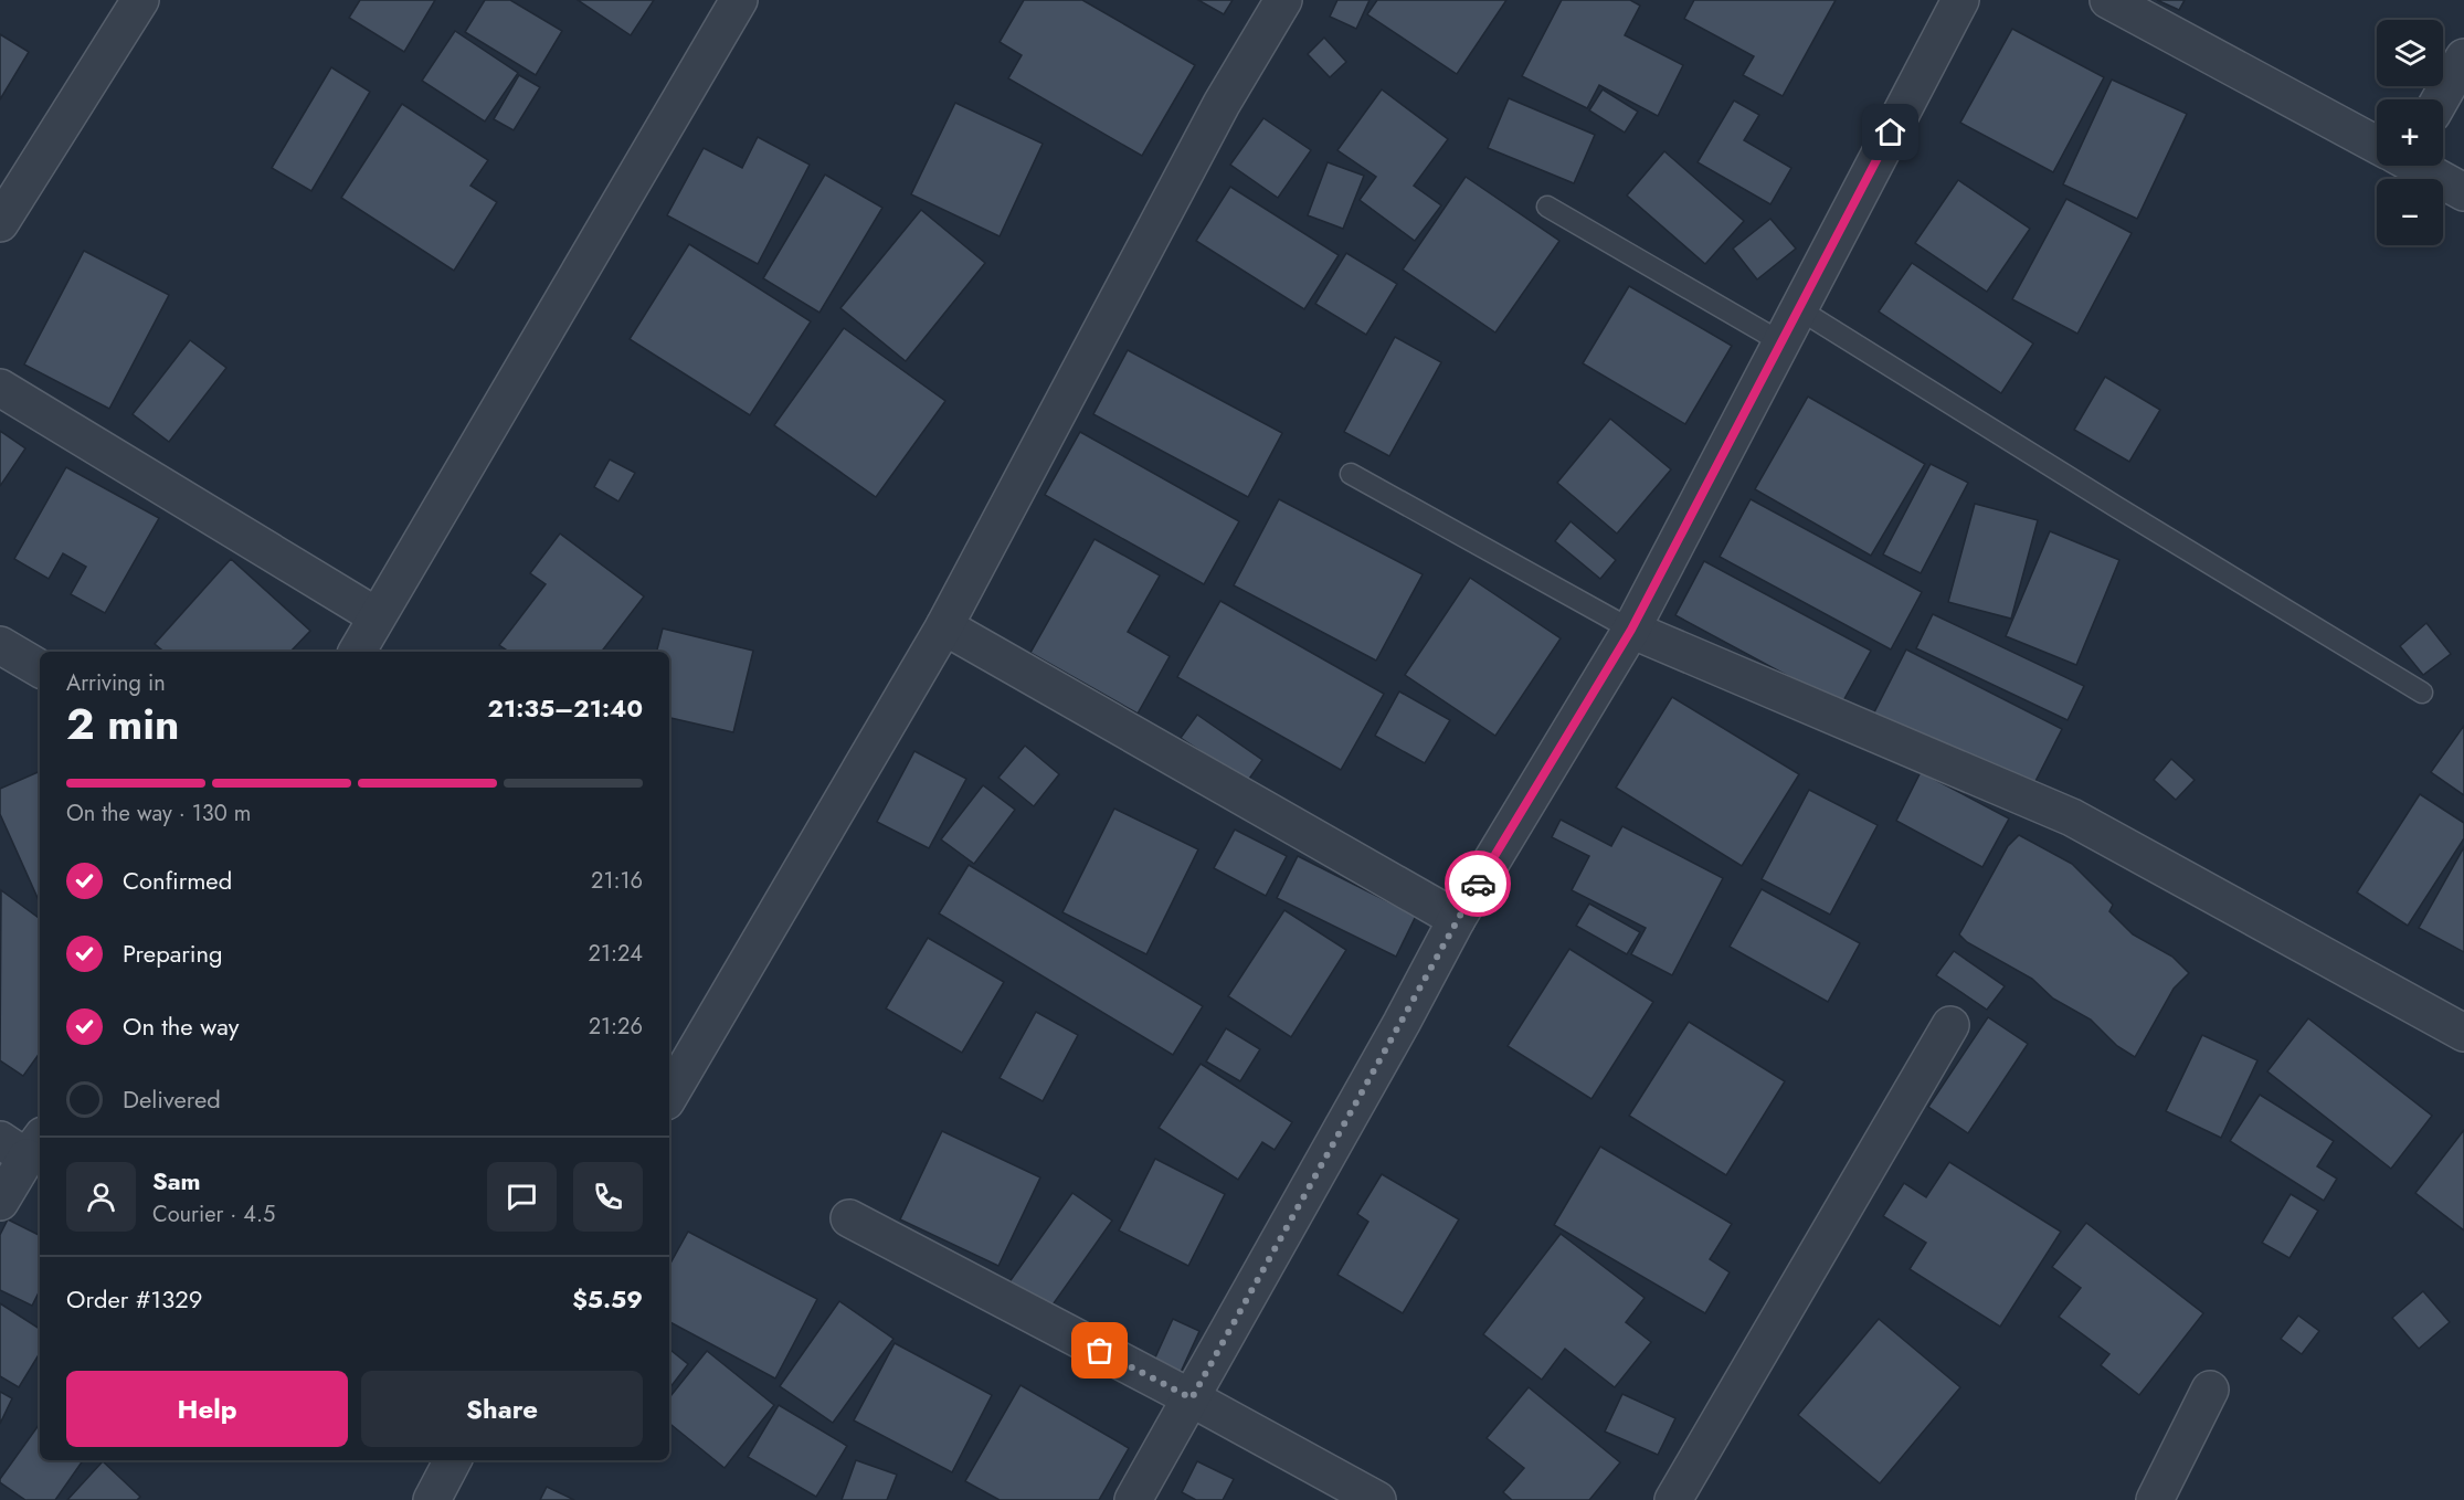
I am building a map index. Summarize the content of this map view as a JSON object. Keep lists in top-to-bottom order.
{
  "page": {
    "map_buttons": ["+", "−"],
    "heading": ["2 min", "Arriving in", "21:35–21:40"],
    "panel": [
      "Sam",
      "Courier · 4.5",
      "Order #1329",
      "$5.59"
    ],
    "bar": "On the way · 130 m",
    "list": [
      ["Confirmed", "21:16"],
      ["Preparing", "21:24"],
      ["On the way", "21:26"],
      "Delivered"
    ],
    "buttons": ["Help", "Share"]
  }
}
